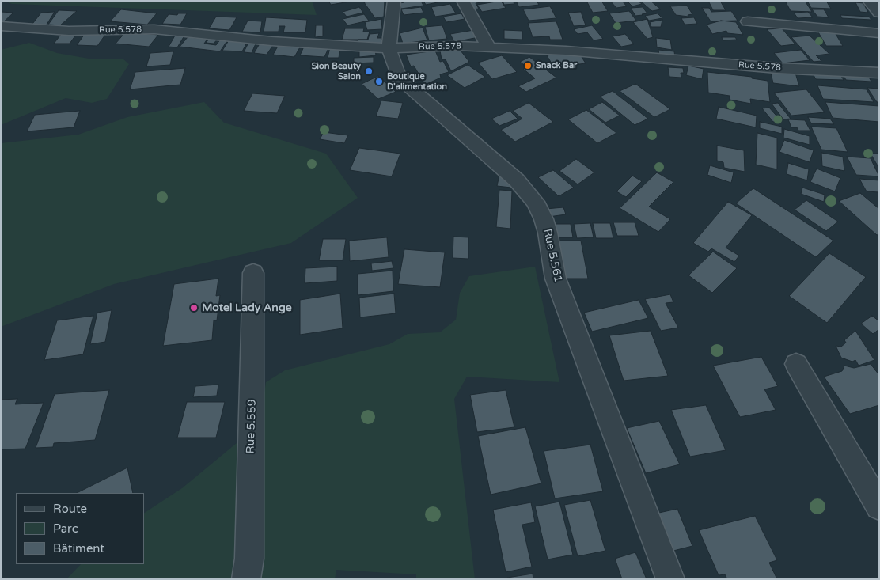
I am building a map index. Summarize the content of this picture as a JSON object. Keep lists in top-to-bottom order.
{
  "streets": {
    "street": ["Rue 5.578", "Rue 5.561", "Rue 5.559"]
  },
  "crossings": [
    ["Rue 5.578", "Rue 5.561"]
  ],
  "places": [
    "Snack Bar",
    "Sion Beauty Salon",
    "Boutique D'alimentation",
    "Motel Lady Ange"
  ],
  "legend": ["Route", "Parc", "Bâtiment"]
}
